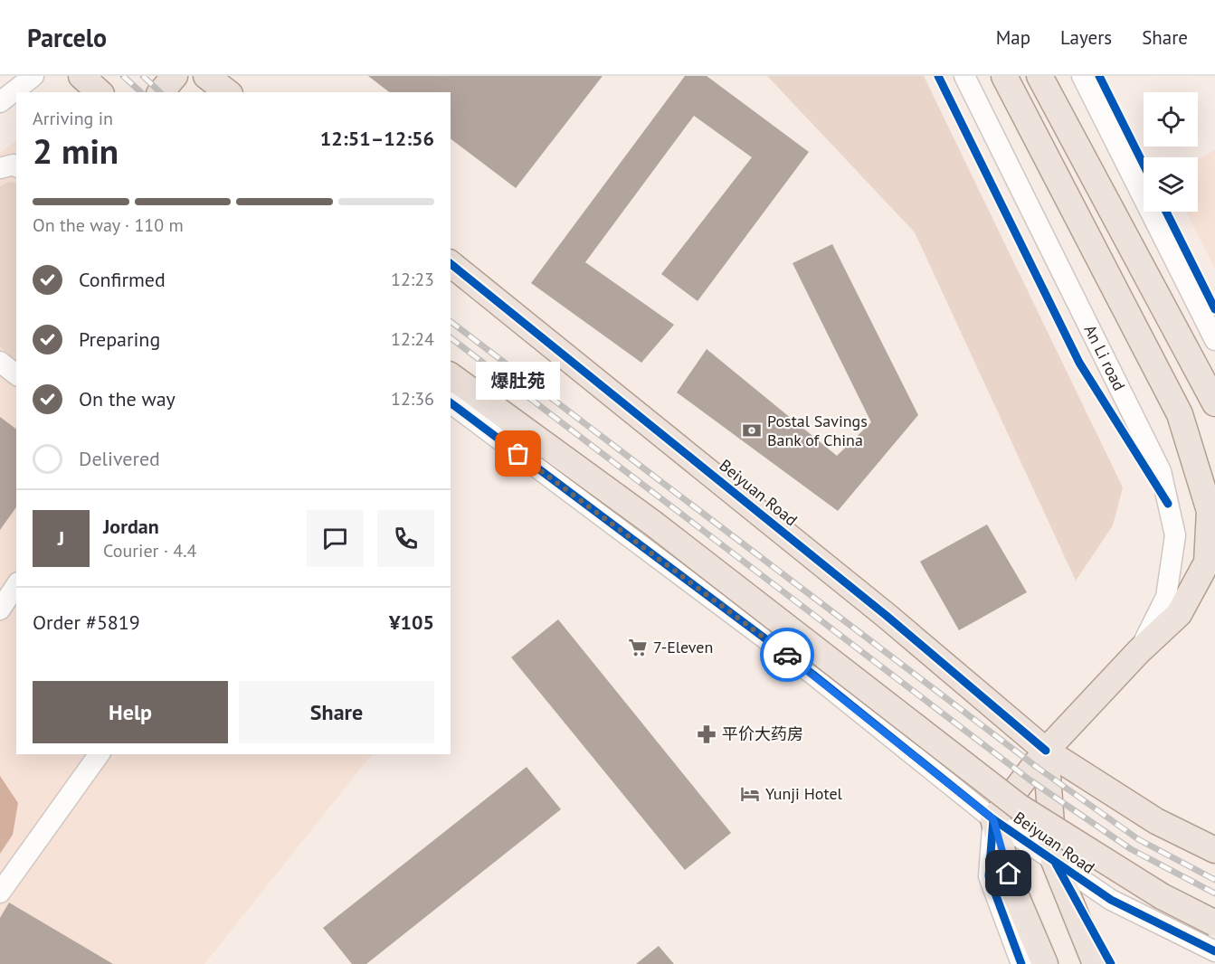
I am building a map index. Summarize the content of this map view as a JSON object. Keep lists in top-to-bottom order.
{
  "streets": {
    "main road": ["An Li road", "Beiyuan Road"]
  },
  "crossings": [
    ["An Li road", "Beiyuan Road"]
  ],
  "places": {
    "bank": ["Postal Savings Bank of China"],
    "other": ["爆肚苑"],
    "supermarket": ["7-Eleven"],
    "pharmacy": ["平价大药房"],
    "hotel": ["Yunji Hotel"]
  },
  "page": {
    "header": "Parcelo",
    "nav": ["Map", "Layers", "Share"],
    "heading": ["2 min", "Arriving in", "12:51–12:56"],
    "panel": [
      "Jordan",
      "Courier · 4.4",
      "Order #5819",
      "¥105"
    ],
    "bar": "On the way · 110 m",
    "list": [
      ["Confirmed", "12:23"],
      ["Preparing", "12:24"],
      ["On the way", "12:36"],
      "Delivered"
    ],
    "bubble": "爆肚苑",
    "round": "J",
    "buttons": ["Help", "Share"]
  }
}
